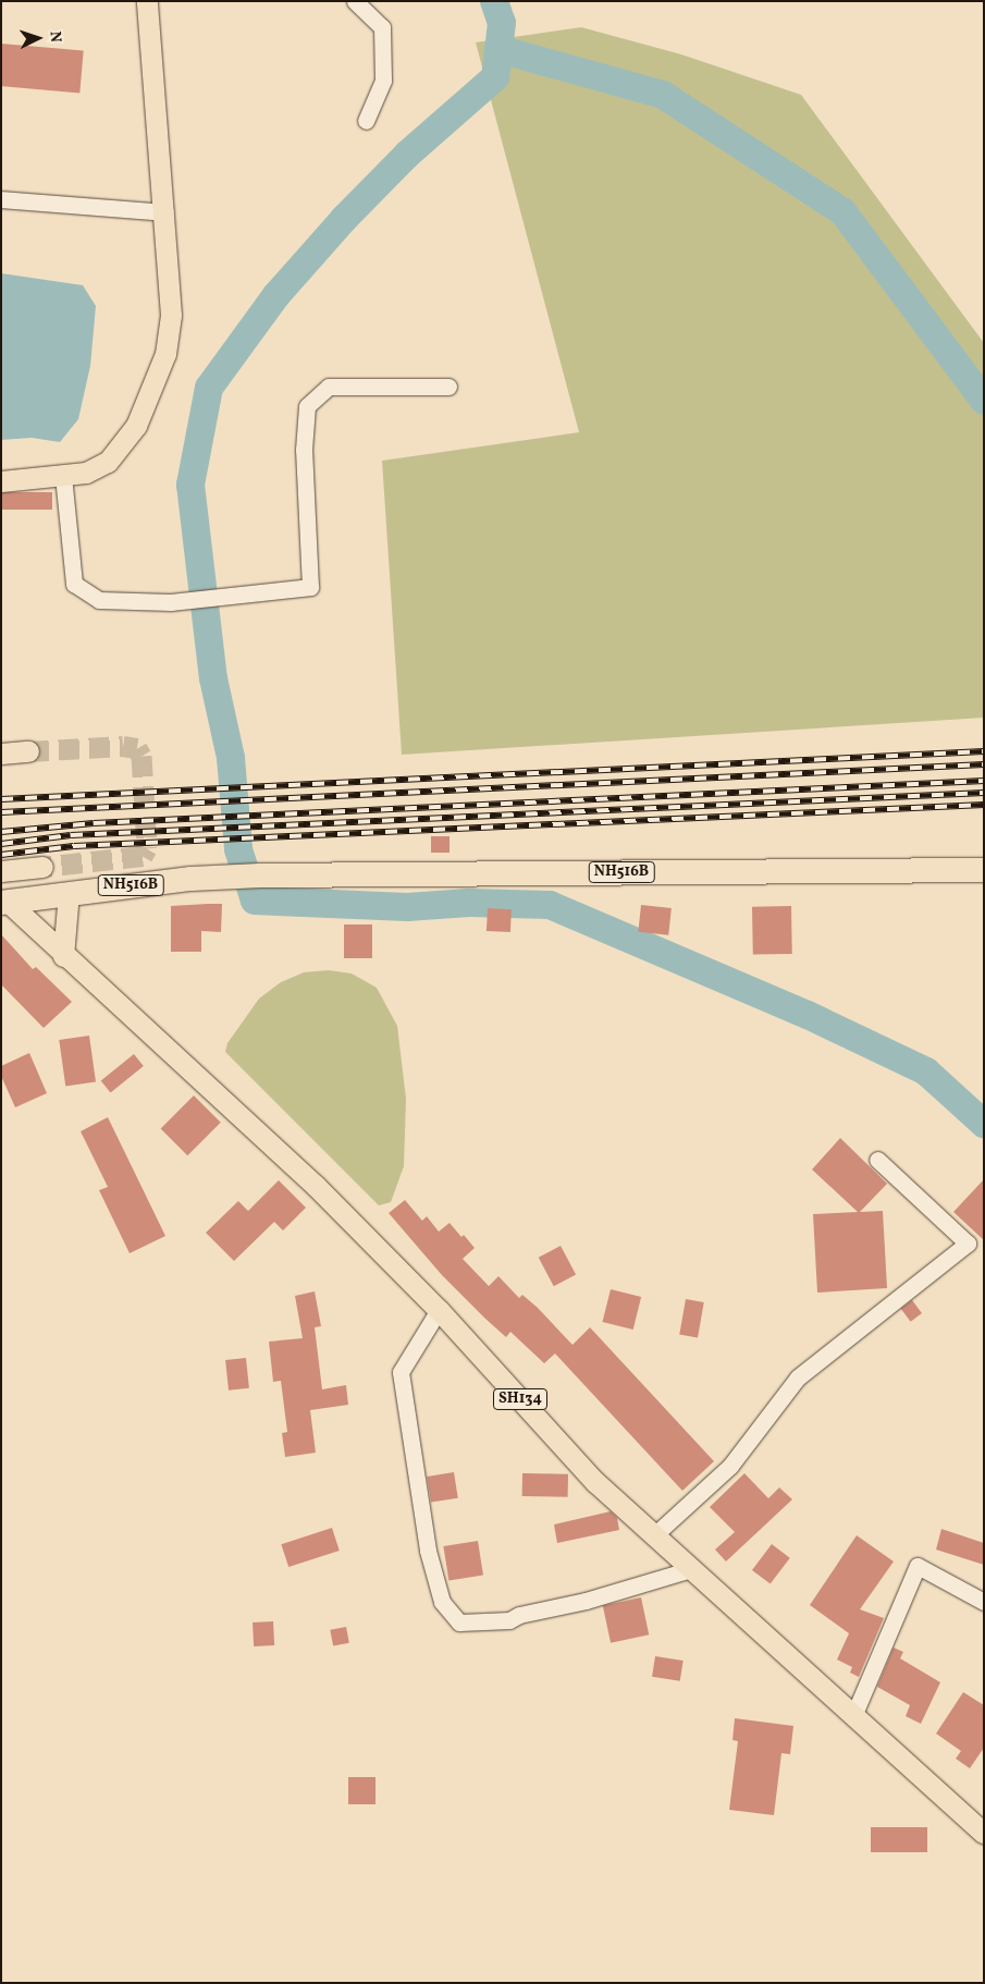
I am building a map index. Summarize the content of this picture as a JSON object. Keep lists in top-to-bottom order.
{
  "streets": {
    "highway": ["NH516B"],
    "main road": ["SH134"]
  },
  "crossings": [
    ["NH516B", "SH134"]
  ],
  "north": "right"
}
